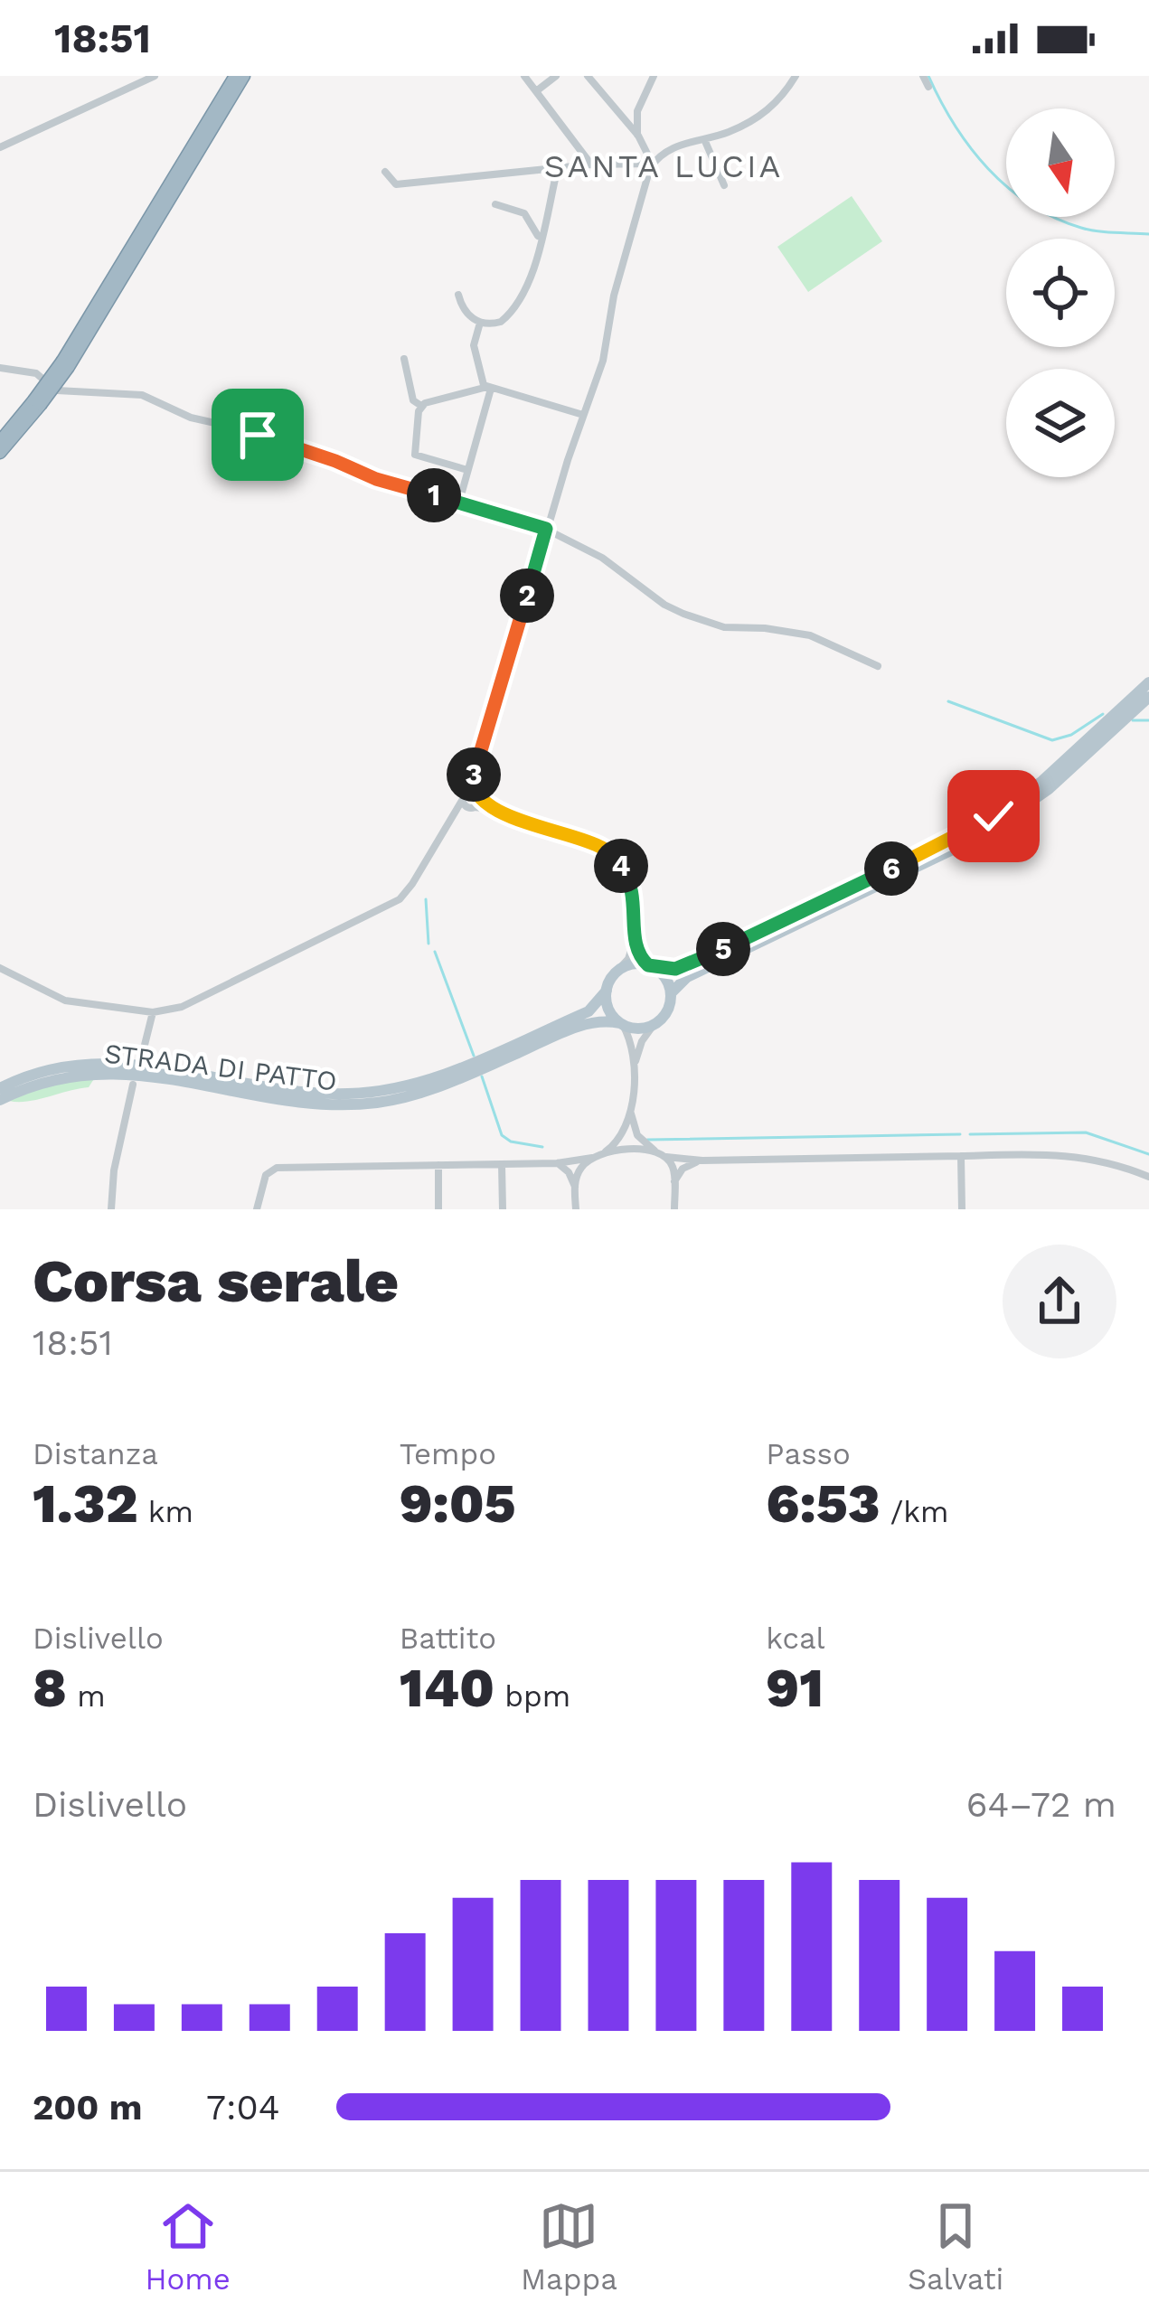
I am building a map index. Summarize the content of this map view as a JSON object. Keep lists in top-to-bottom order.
{
  "streets": {
    "main road": ["STRADA DI PATTO"]
  },
  "districts": ["SANTA LUCIA"],
  "north": "bottom",
  "page": {
    "status": "18:51",
    "pins": [
      "1",
      "2",
      "3",
      "4",
      "6",
      "5"
    ],
    "heading": ["Corsa serale", "18:51"],
    "stats": [
      ["Distanza", "1.32 km"],
      ["Tempo", "9:05"],
      ["Passo", "6:53 /km"],
      ["Dislivello", "8 m"],
      ["Battito", "140 bpm"],
      ["kcal", "91"]
    ],
    "chart": ["Dislivello", "64–72 m"],
    "list": [
      {
        "name": "200 m",
        "note": "7:04"
      }
    ],
    "tabs": ["Home", "Mappa", "Salvati"]
  }
}
